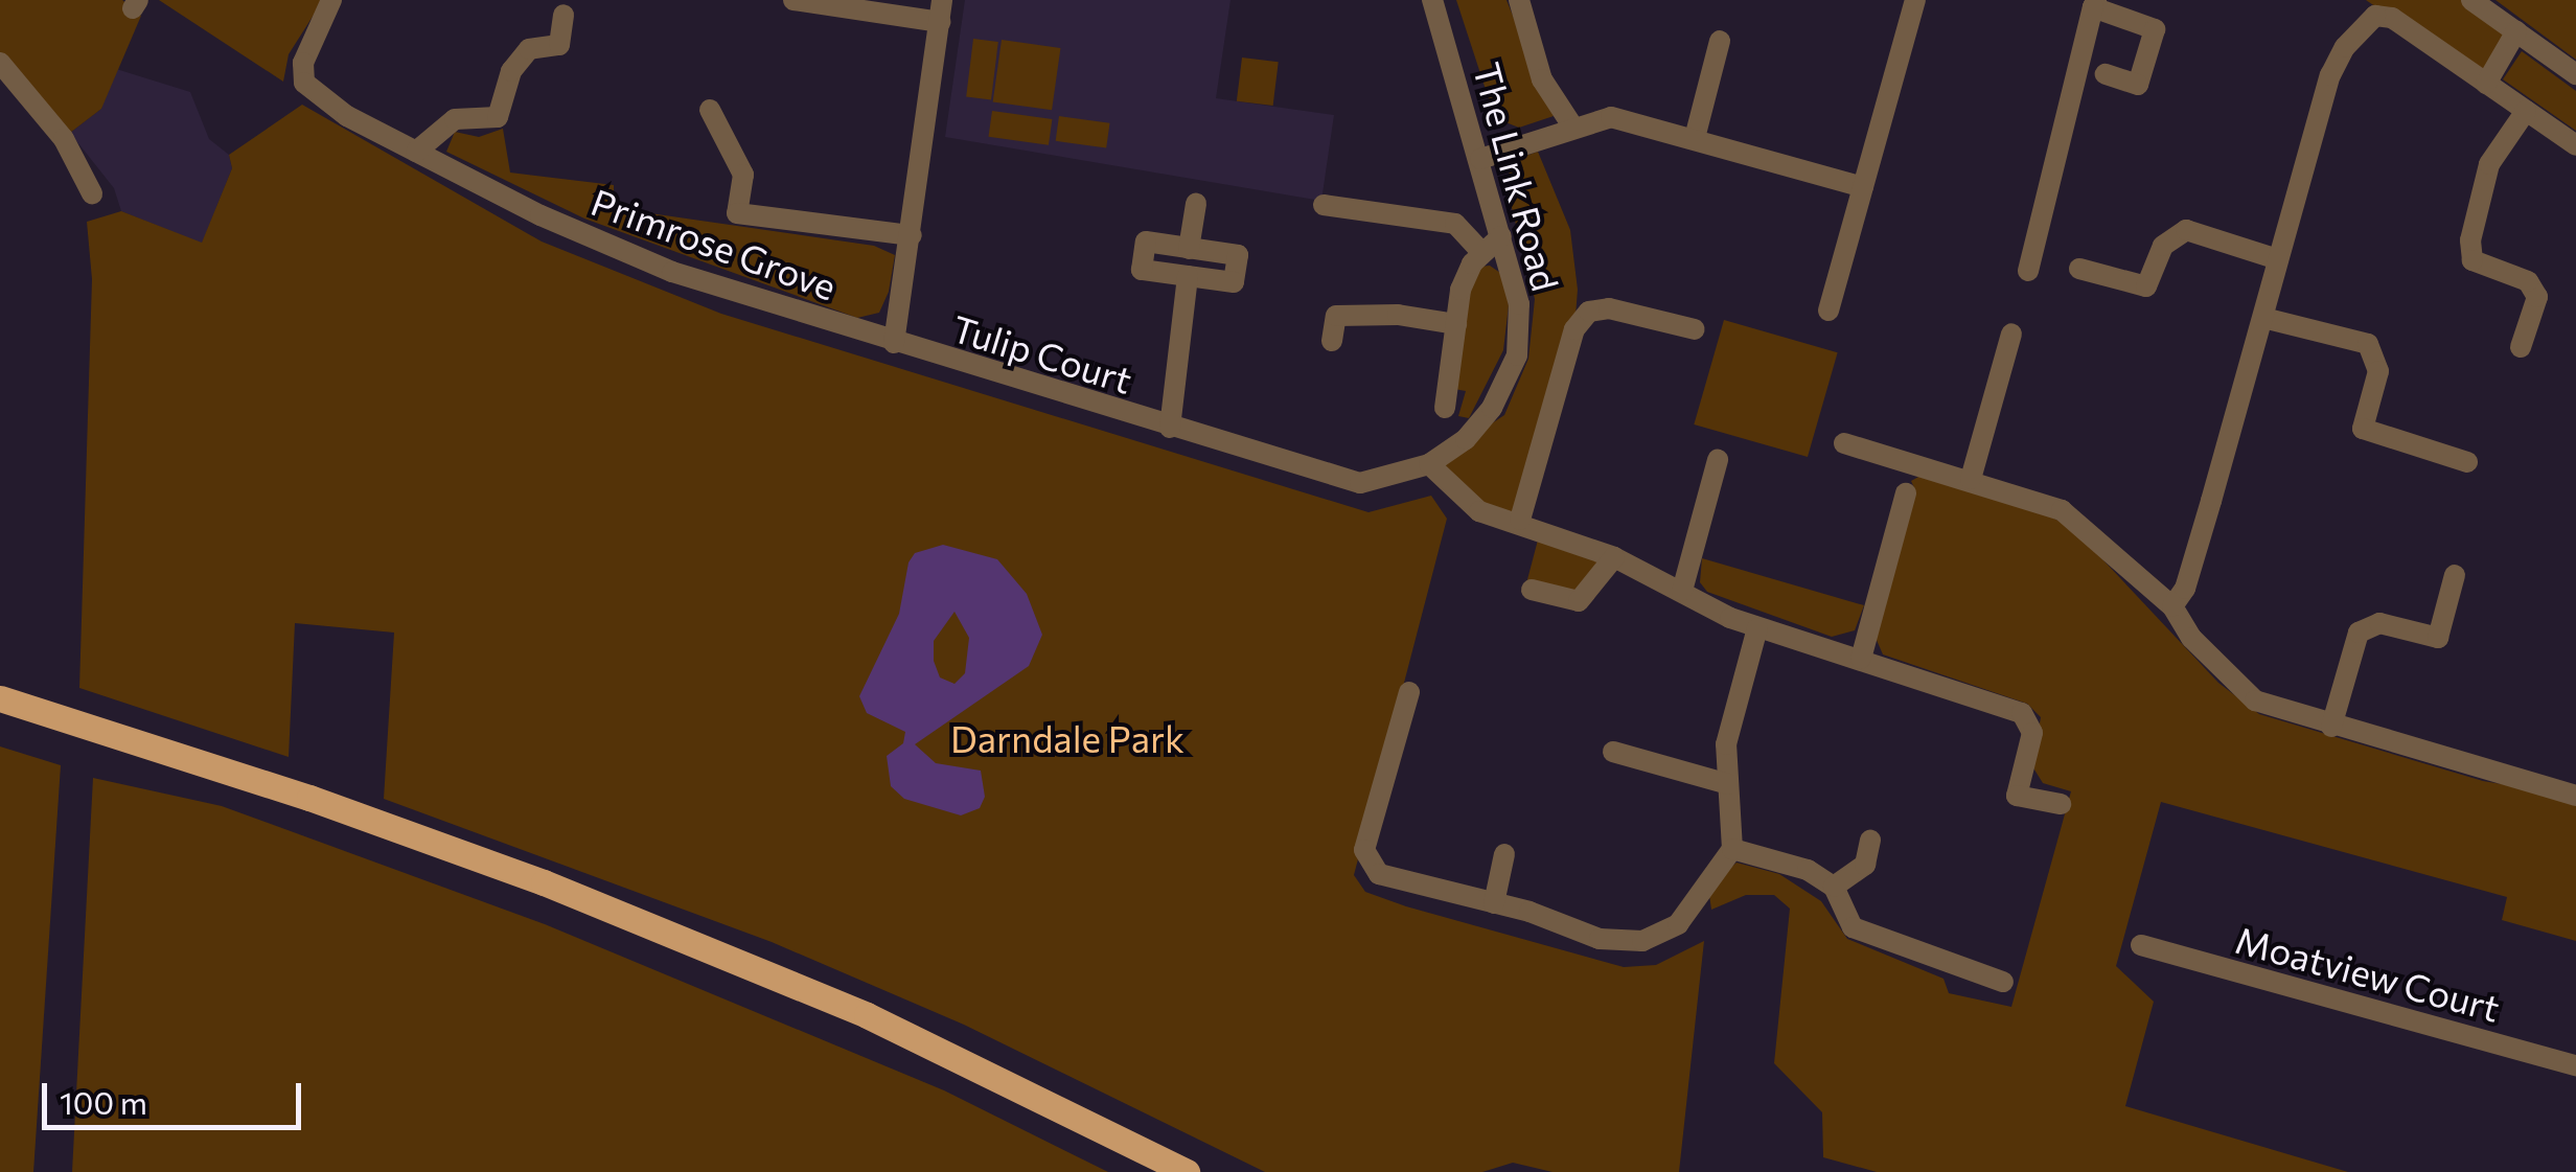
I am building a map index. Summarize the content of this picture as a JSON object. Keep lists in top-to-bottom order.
{
  "streets": {
    "street": [
      "The Link Road",
      "Primrose Grove",
      "Tulip Court",
      "Moatview Court"
    ]
  },
  "crossings": [
    ["The Link Road", "Tulip Court"],
    ["Primrose Grove", "Tulip Court"]
  ],
  "parks": ["Darndale Park"],
  "scale_bar": "100 m"
}
